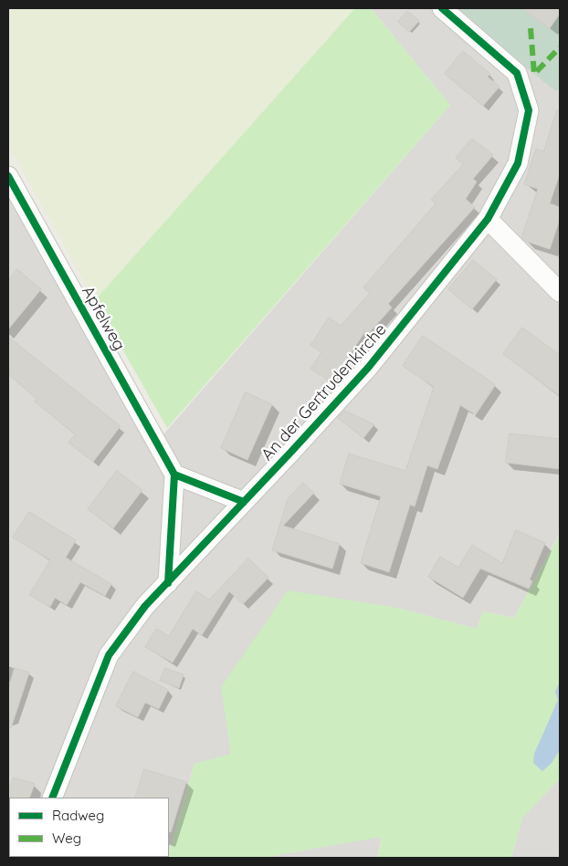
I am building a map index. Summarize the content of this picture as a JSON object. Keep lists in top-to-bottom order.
{
  "streets": {
    "street": ["Apfelweg", "An der Gertrudenkirche"]
  },
  "legend": ["Radweg", "Weg"]
}
